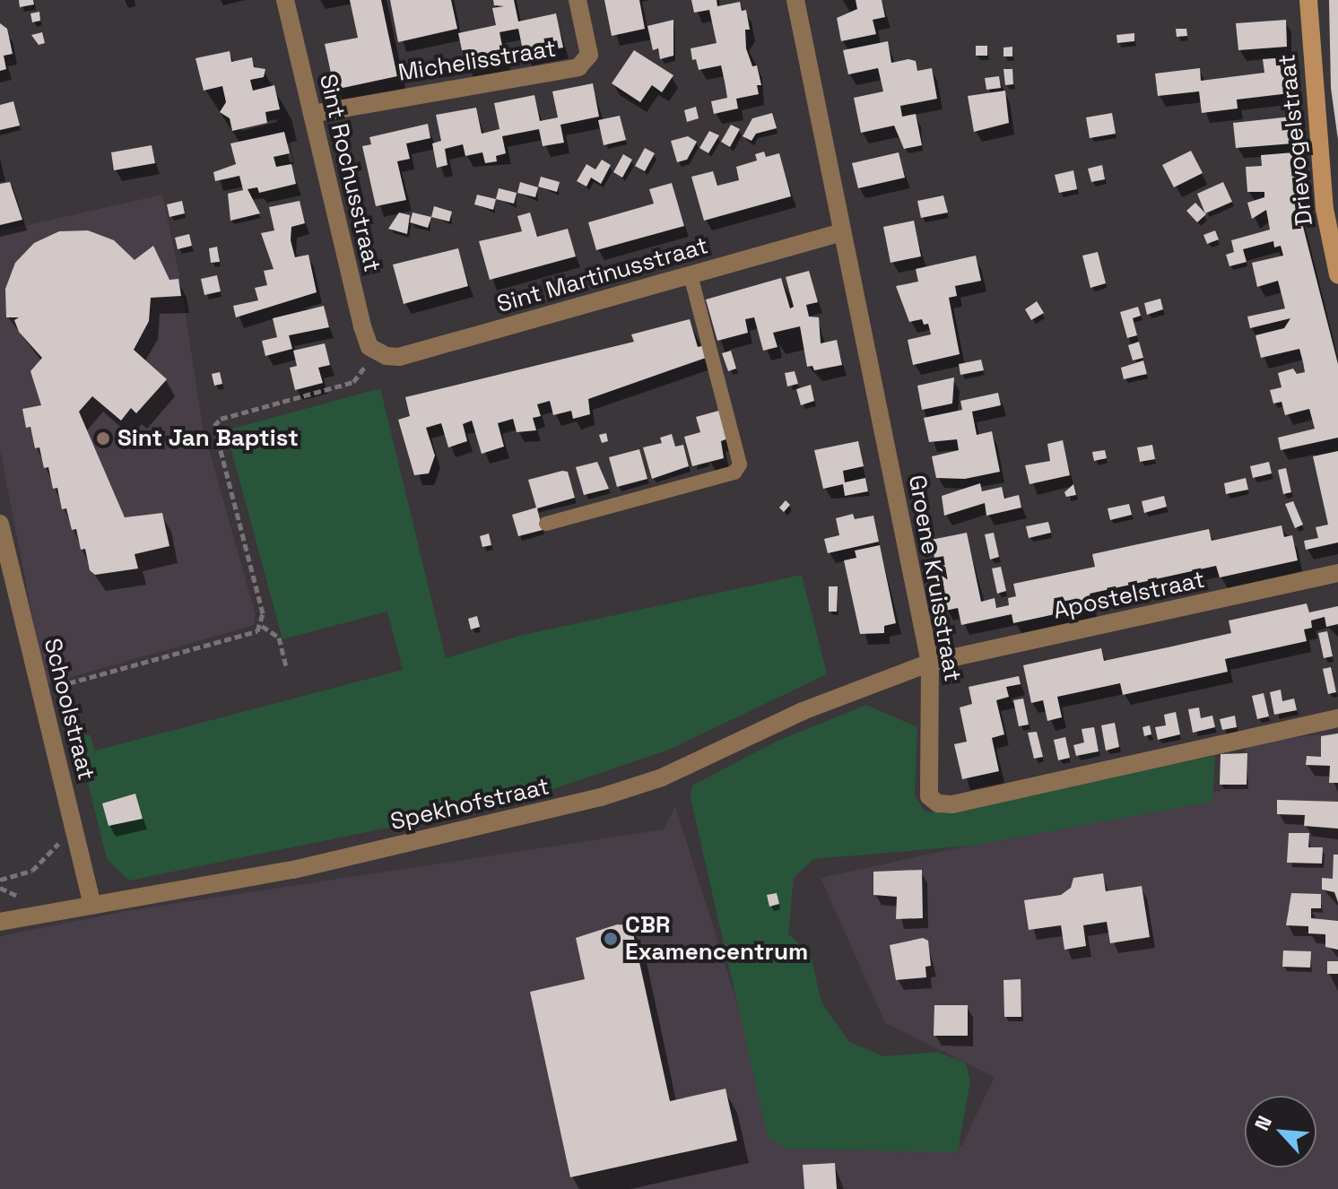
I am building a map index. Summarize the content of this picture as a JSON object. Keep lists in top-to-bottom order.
{
  "streets": {
    "street": [
      "Michelisstraat",
      "Drievogelstraat",
      "Sint Rochusstraat",
      "Sint Martinusstraat",
      "Groene Kruisstraat",
      "Apostelstraat",
      "Schoolstraat",
      "Spekhofstraat"
    ]
  },
  "crossings": [
    ["Michelisstraat", "Sint Rochusstraat"],
    ["Sint Rochusstraat", "Sint Martinusstraat"],
    ["Sint Martinusstraat", "Groene Kruisstraat"],
    ["Groene Kruisstraat", "Apostelstraat"],
    ["Groene Kruisstraat", "Spekhofstraat"],
    ["Apostelstraat", "Spekhofstraat"],
    ["Schoolstraat", "Spekhofstraat"]
  ],
  "places": ["Sint Jan Baptist", "CBR Examencentrum"],
  "north": "top left"
}
